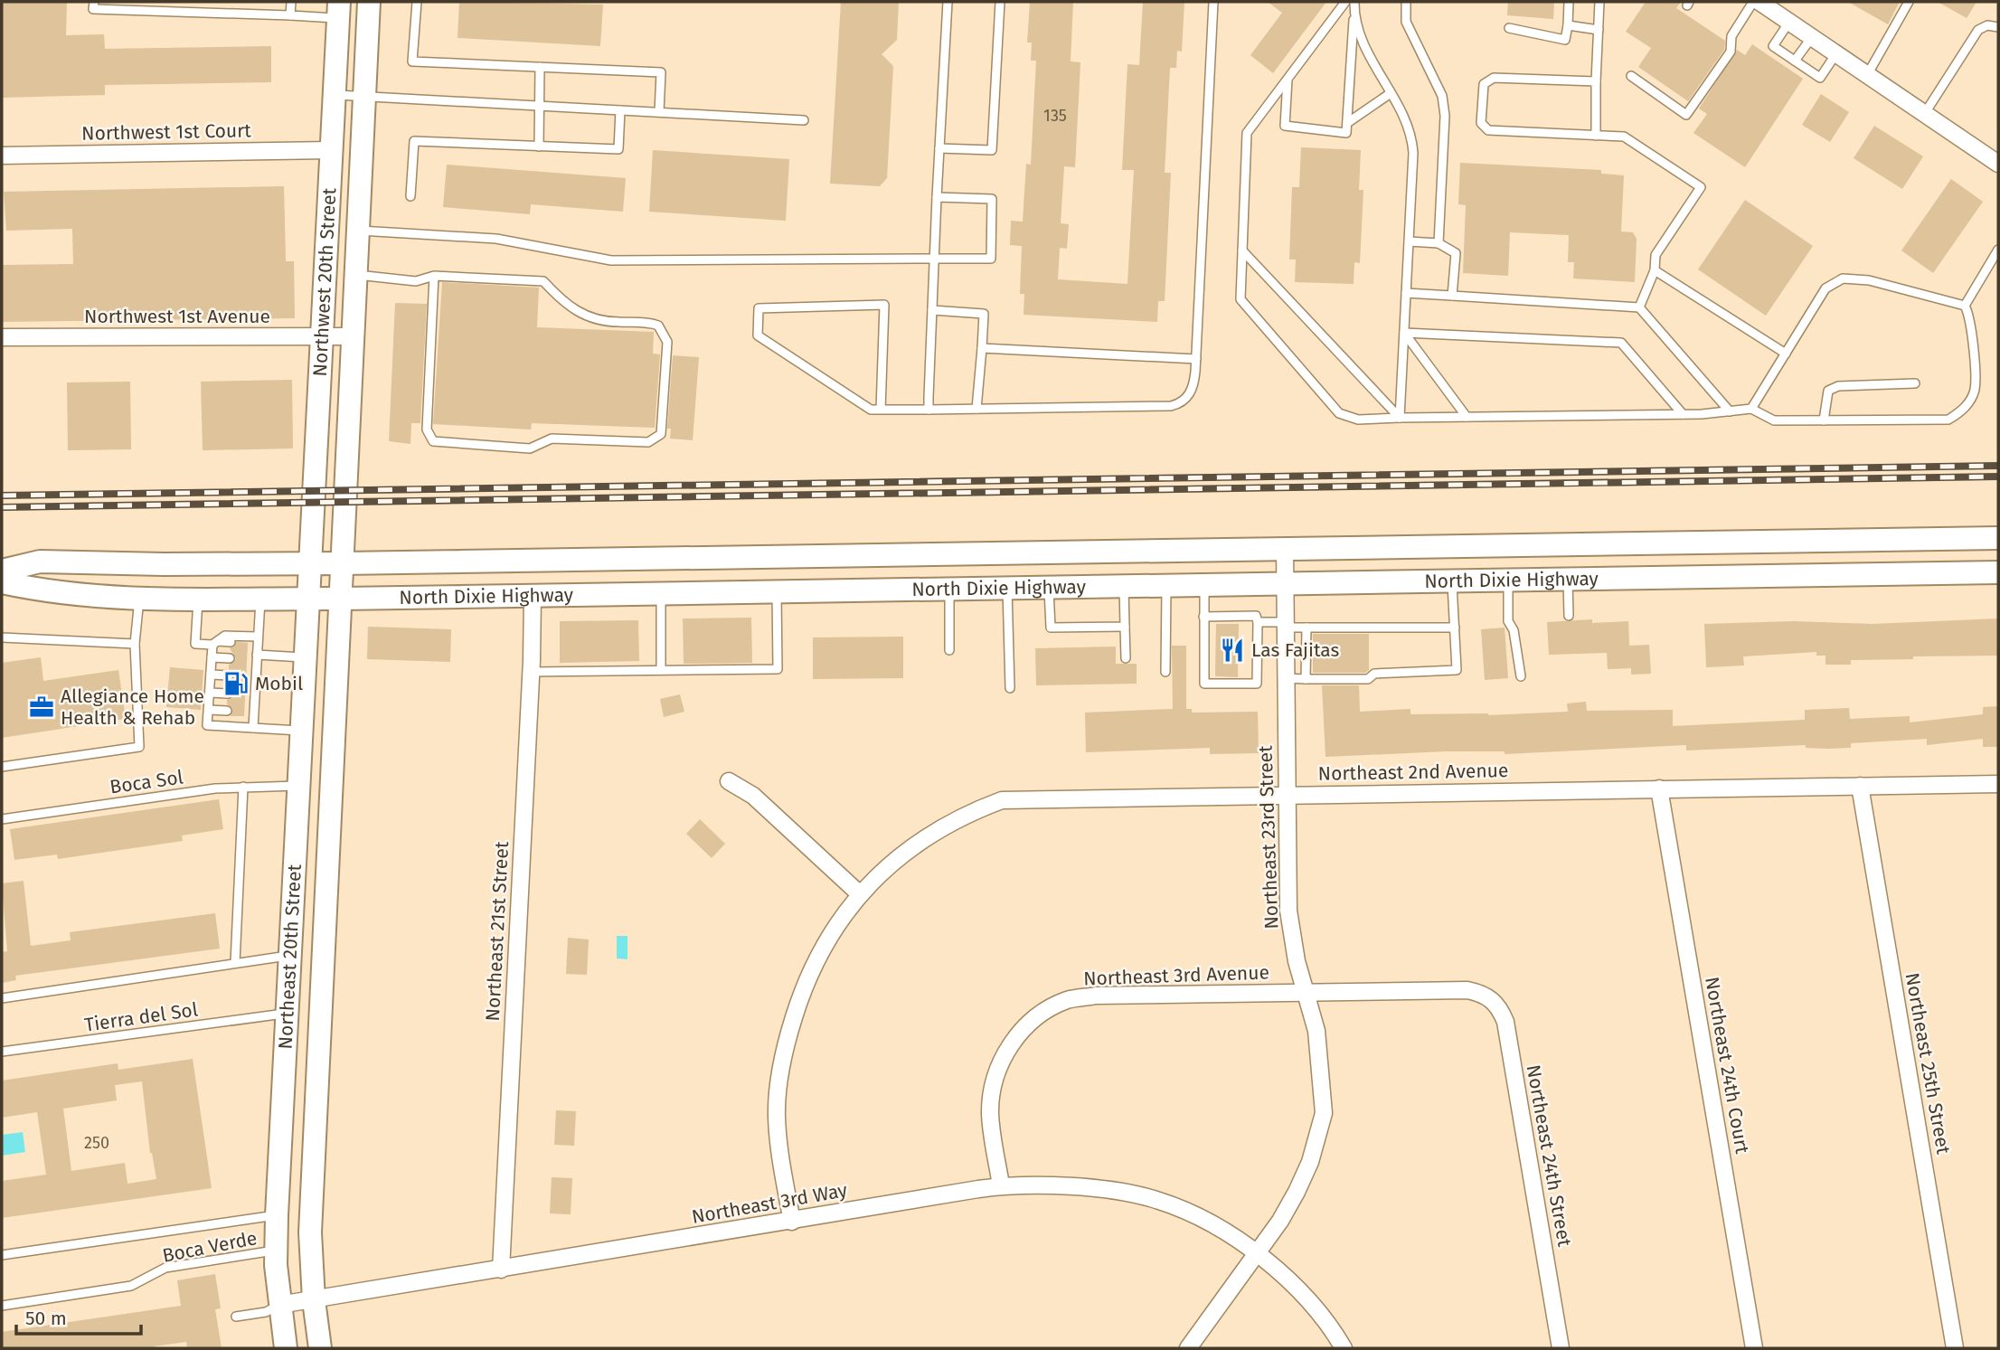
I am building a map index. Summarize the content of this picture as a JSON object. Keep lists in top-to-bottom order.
{
  "streets": {
    "main road": ["Northwest 20th Street", "North Dixie Highway", "Northeast 20th Street"],
    "street": [
      "Northwest 1st Court",
      "Northwest 1st Avenue",
      "Northeast 2nd Avenue",
      "Northeast 23rd Street",
      "Northeast 21st Street",
      "Northeast 3rd Avenue",
      "Northeast 25th Street",
      "Northeast 24th Court",
      "Northeast 24th Street",
      "Northeast 3rd Way"
    ],
    "lane": ["Boca Sol", "Tierra del Sol", "Boca Verde"]
  },
  "crossings": [
    ["Northwest 1st Court", "Northwest 20th Street"],
    ["Northwest 20th Street", "Northwest 1st Avenue"],
    ["Northwest 20th Street", "North Dixie Highway"],
    ["Northwest 20th Street", "Northeast 20th Street"],
    ["North Dixie Highway", "Northeast 23rd Street"],
    ["North Dixie Highway", "Northeast 21st Street"],
    ["North Dixie Highway", "Northeast 20th Street"],
    ["Northeast 2nd Avenue", "Northeast 23rd Street"],
    ["Northeast 2nd Avenue", "Northeast 25th Street"],
    ["Northeast 2nd Avenue", "Northeast 24th Court"],
    ["Northeast 2nd Avenue", "Northeast 3rd Way"],
    ["Boca Sol", "Northeast 20th Street"],
    ["Northeast 23rd Street", "Northeast 3rd Avenue"],
    ["Northeast 23rd Street", "Northeast 3rd Way"],
    ["Northeast 21st Street", "Northeast 3rd Way"],
    ["Northeast 20th Street", "Tierra del Sol"],
    ["Northeast 20th Street", "Northeast 3rd Way"],
    ["Northeast 20th Street", "Boca Verde"],
    ["Northeast 3rd Avenue", "Northeast 24th Street"],
    ["Northeast 3rd Avenue", "Northeast 3rd Way"]
  ],
  "places": {
    "restaurant": ["Las Fajitas"],
    "fuel station": ["Mobil"],
    "office": ["Allegiance Home Health & Rehab"]
  },
  "house_numbers": ["135", "250"],
  "scale_bar": "50 m"
}
